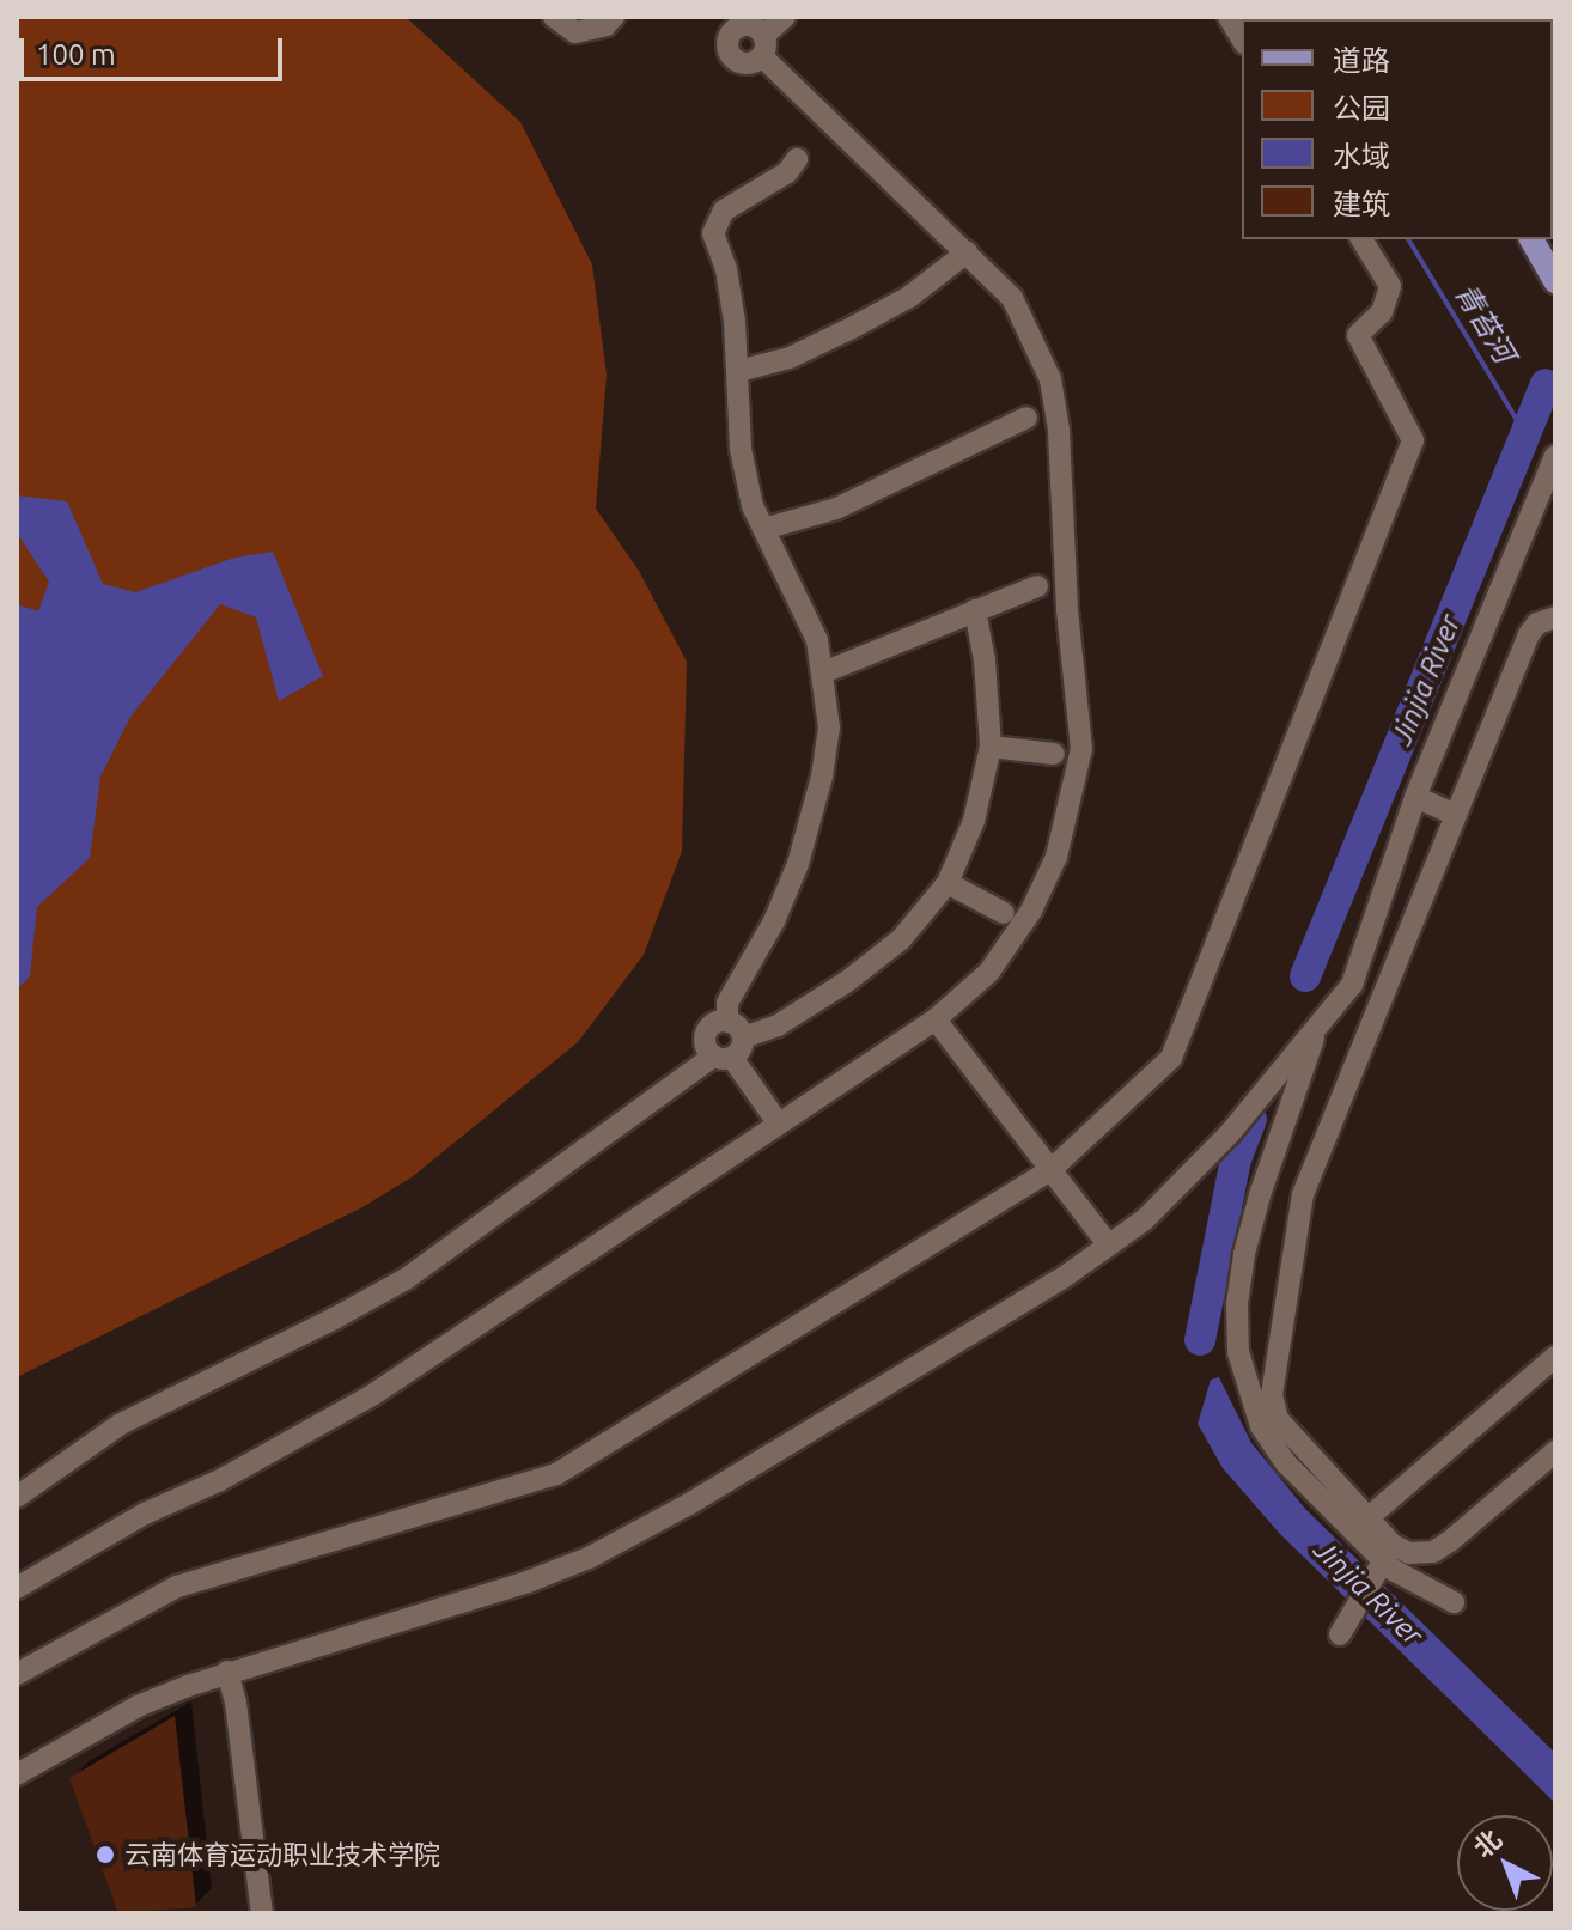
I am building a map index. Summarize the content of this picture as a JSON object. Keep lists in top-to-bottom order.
{
  "water": ["青苔河", "Jinjia River"],
  "places": ["云南体育运动职业技术学院"],
  "legend": [
    "道路",
    "公园",
    "水域",
    "建筑"
  ],
  "scale_bar": "100 m",
  "north": "top left"
}
